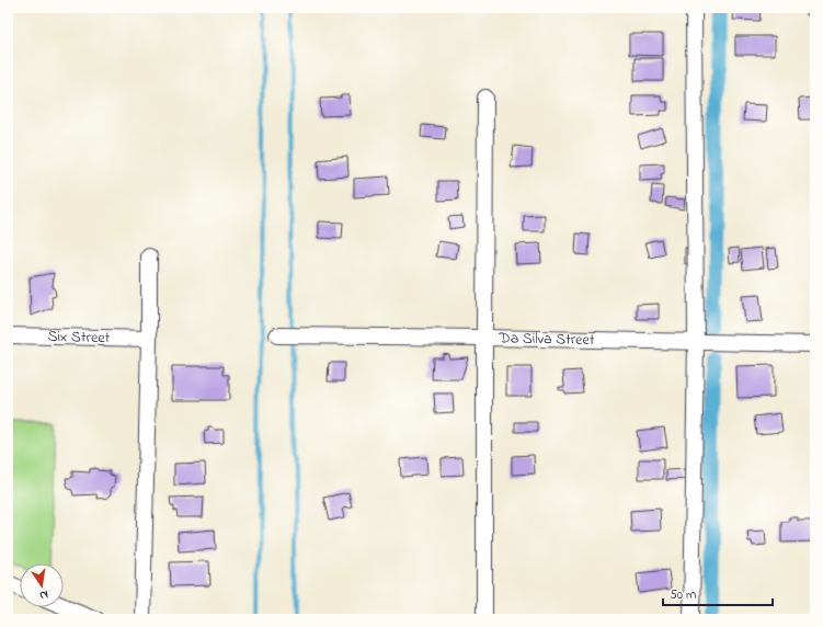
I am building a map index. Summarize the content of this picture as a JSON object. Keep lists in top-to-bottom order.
{
  "streets": {
    "street": ["Six Street", "Da Silva Street"]
  },
  "scale_bar": "50 m",
  "north": "bottom"
}
